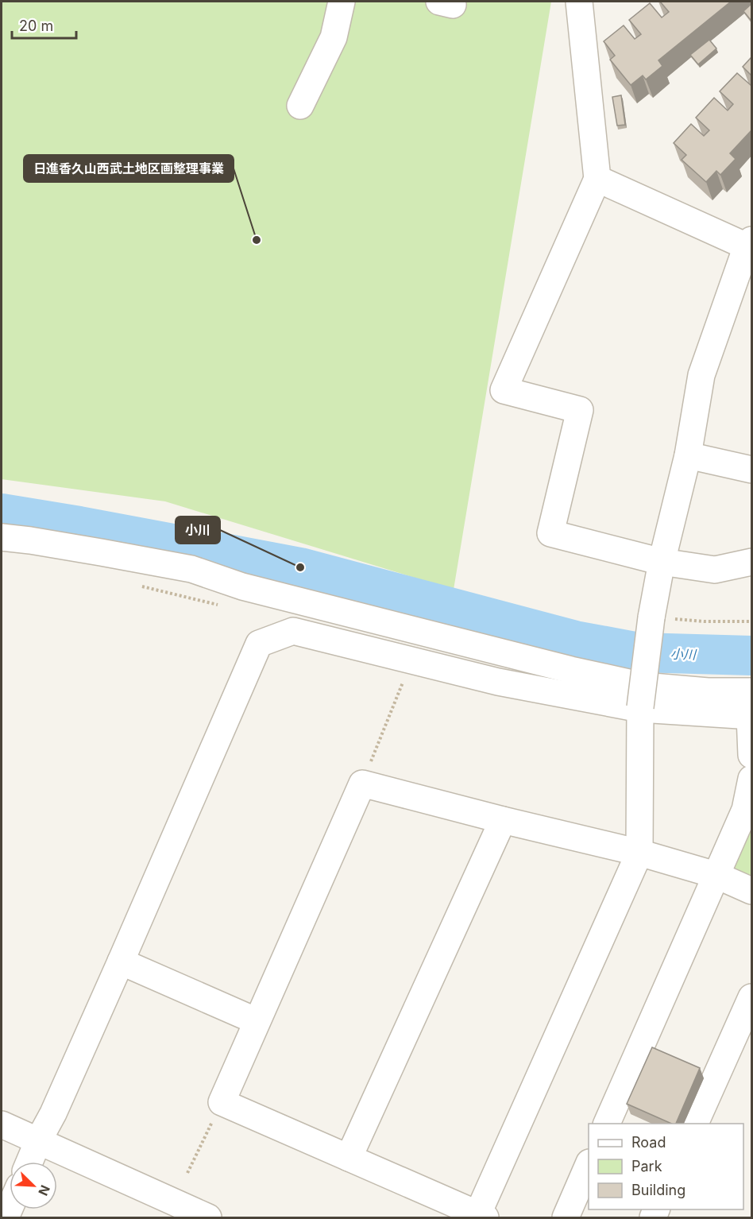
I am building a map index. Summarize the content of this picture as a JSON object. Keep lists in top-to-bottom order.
{
  "water": ["小川"],
  "places": ["日進香久山西武土地区画整理事業", "小川"],
  "legend": ["Road", "Park", "Building"],
  "scale_bar": "20 m",
  "north": "bottom right"
}
